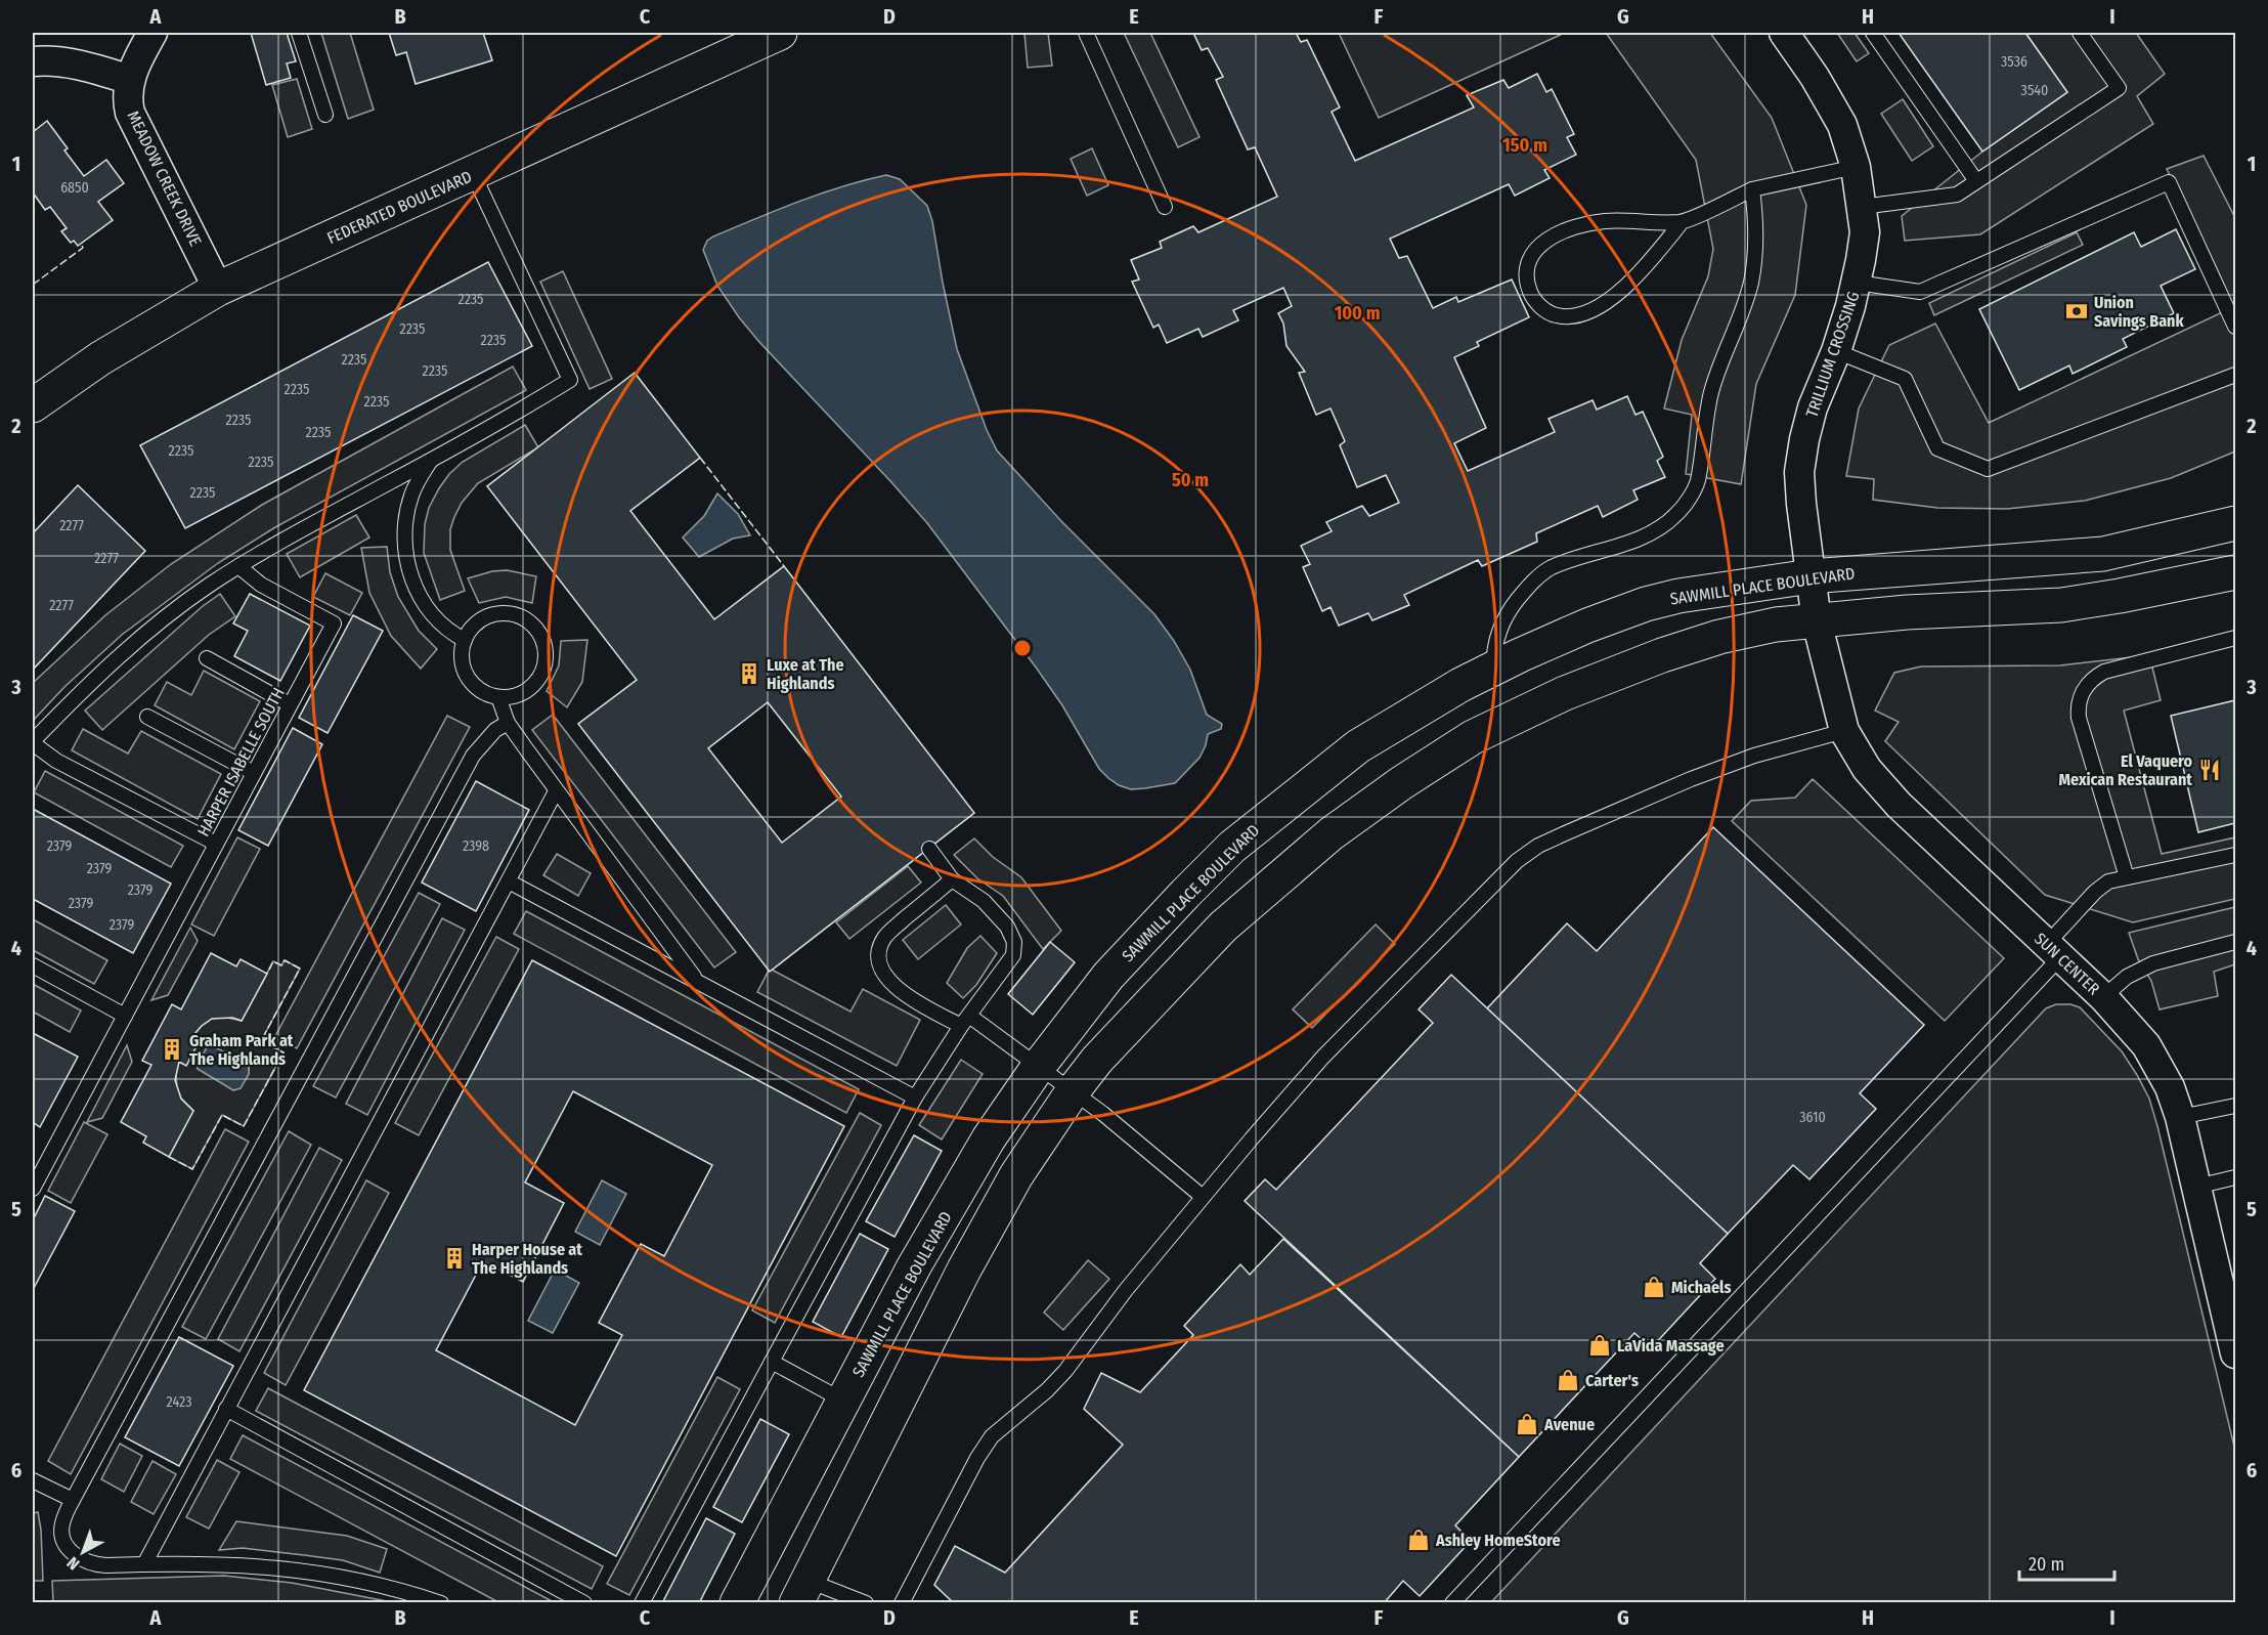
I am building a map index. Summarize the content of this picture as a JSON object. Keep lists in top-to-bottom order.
{
  "streets": {
    "street": [
      "MEADOW CREEK DRIVE",
      "FEDERATED BOULEVARD",
      "TRILLIUM CROSSING",
      "SAWMILL PLACE BOULEVARD",
      "SUN CENTER"
    ],
    "lane": ["HARPER ISABELLE SOUTH"]
  },
  "crossings": [
    ["MEADOW CREEK DRIVE", "FEDERATED BOULEVARD"],
    ["TRILLIUM CROSSING", "SAWMILL PLACE BOULEVARD"],
    ["TRILLIUM CROSSING", "SUN CENTER"]
  ],
  "places": {
    "bank": ["Union Savings Bank"],
    "building": ["Luxe at The Highlands", "Graham Park at The Highlands", "Harper House at The Highlands"],
    "restaurant": ["El Vaquero Mexican Restaurant"],
    "shop": [
      "Michaels",
      "LaVida Massage",
      "Carter's",
      "Avenue",
      "Ashley HomeStore"
    ]
  },
  "house_numbers": [
    "3536",
    "3540",
    "6850",
    "2235",
    "2235",
    "2235",
    "2235",
    "2235",
    "2235",
    "2235",
    "2235",
    "2235",
    "2235",
    "2235",
    "2235",
    "2277",
    "2277",
    "2277",
    "2379",
    "2398",
    "2379",
    "2379",
    "2379",
    "2379",
    "3610",
    "2423"
  ],
  "scale_bar": "20 m",
  "north": "bottom left",
  "grid": {
    "columns": [
      "A",
      "B",
      "C",
      "D",
      "E",
      "F",
      "G",
      "H",
      "I"
    ],
    "rows": [
      "1",
      "2",
      "3",
      "4",
      "5",
      "6"
    ]
  },
  "rings": ["150 m", "100 m", "50 m"]
}
